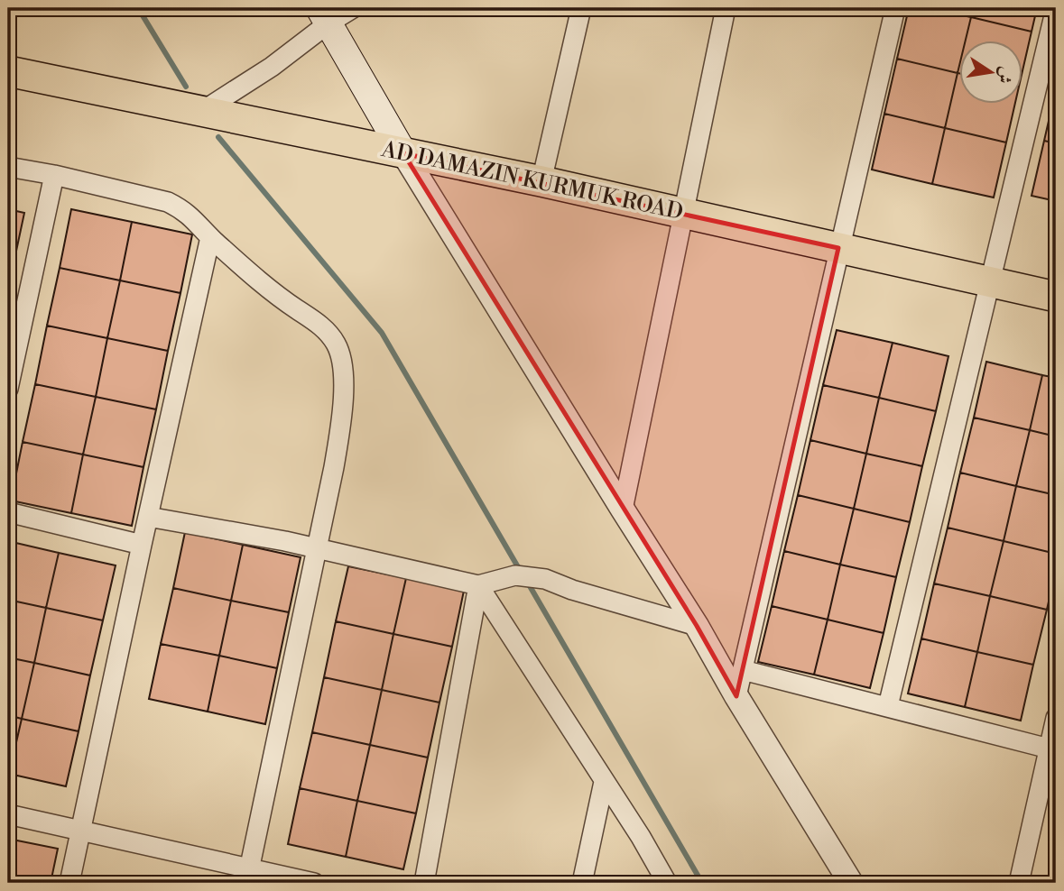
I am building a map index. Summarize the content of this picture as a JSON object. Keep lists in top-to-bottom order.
{
  "streets": {
    "highway": ["AD DAMAZIN KURMUK ROAD"]
  },
  "north": "right"
}
